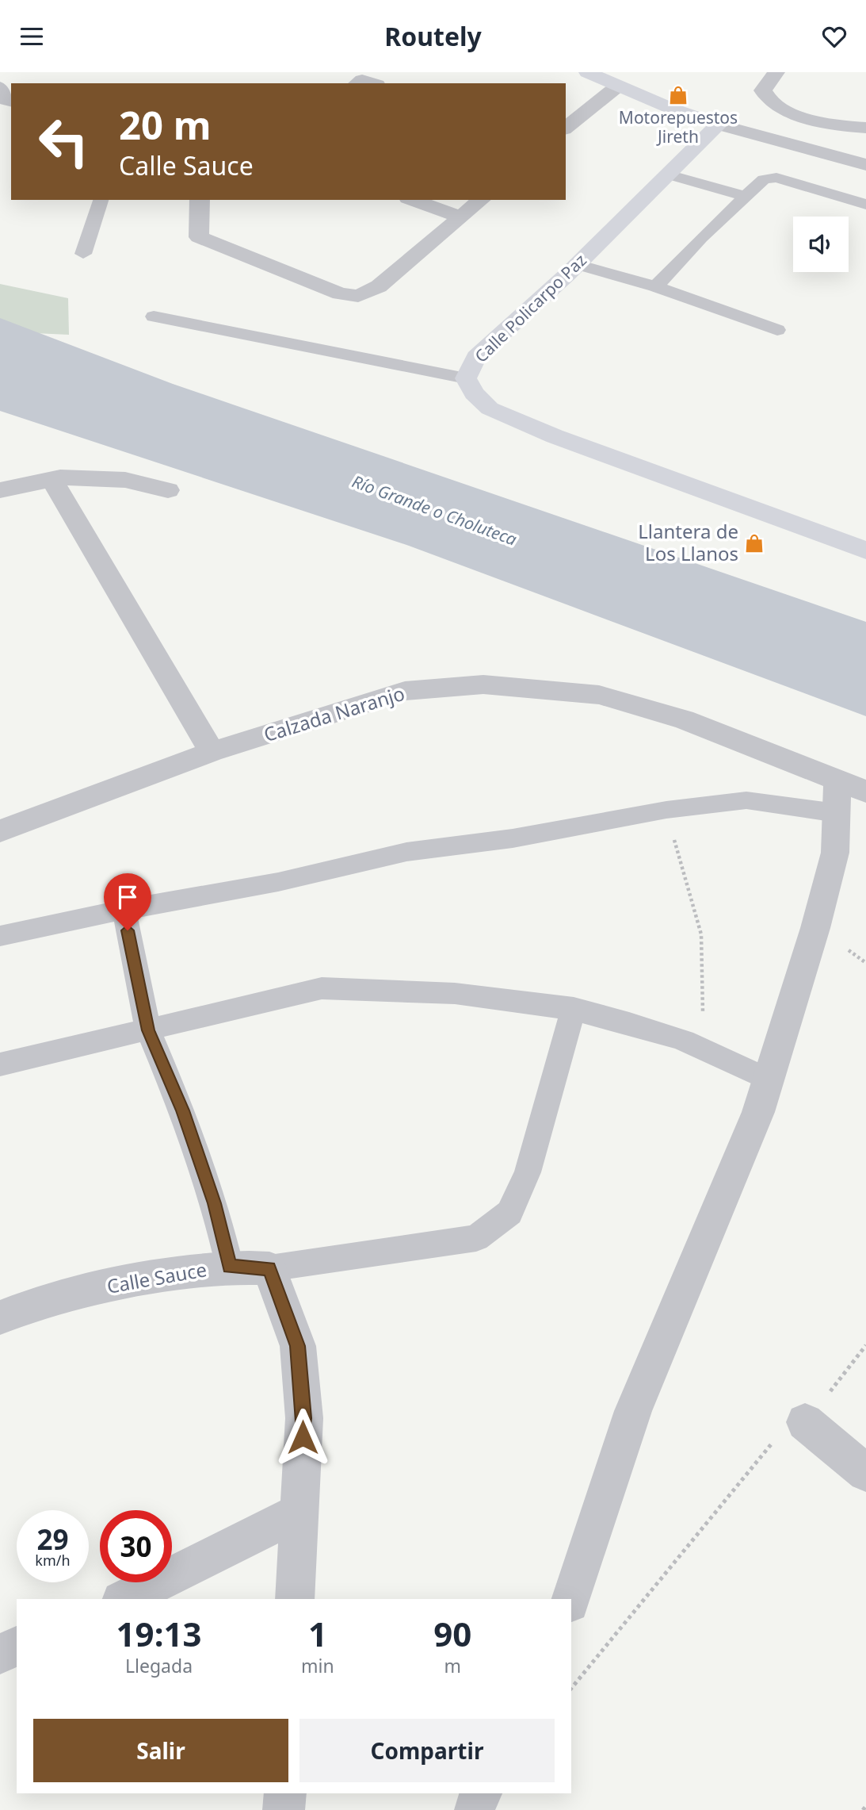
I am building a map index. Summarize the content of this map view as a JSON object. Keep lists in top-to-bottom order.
{
  "streets": {
    "street": ["Calle Policarpo Paz", "Calzada Naranjo", "Calle Sauce"]
  },
  "water": ["Río Grande o Choluteca"],
  "places": {
    "shop": ["Motorepuestos Jireth", "Llantera de Los Llanos"]
  },
  "page": {
    "header": "Routely",
    "turn": ["20 m", "Calle Sauce"],
    "speed": "29 km/h",
    "limit": "30",
    "eta": [
      "19:13",
      "Llegada",
      "1",
      "min",
      "90",
      "m"
    ],
    "buttons": ["Salir", "Compartir"]
  }
}
